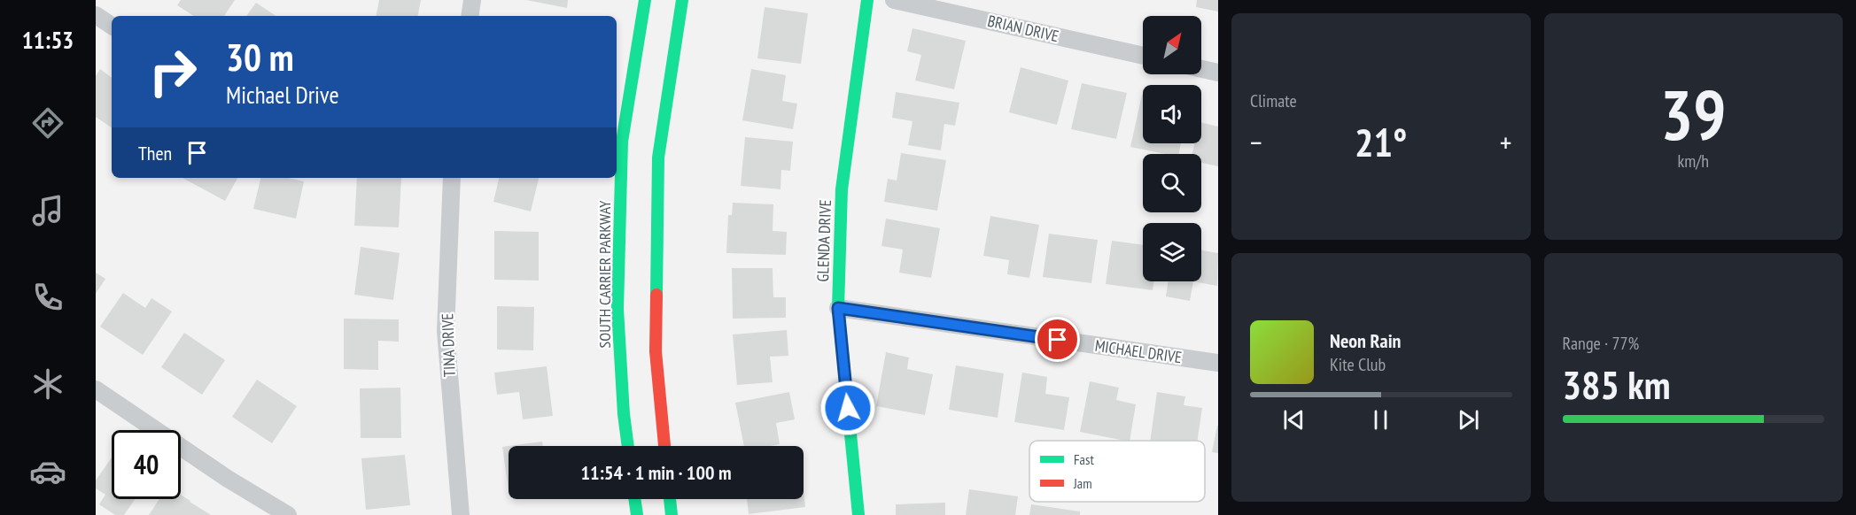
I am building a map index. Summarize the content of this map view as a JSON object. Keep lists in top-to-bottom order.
{
  "streets": {
    "main road": ["GLENDA DRIVE", "SOUTH CARRIER PARKWAY"],
    "street": ["BRIAN DRIVE", "TINA DRIVE", "MICHAEL DRIVE"]
  },
  "crossings": [
    ["GLENDA DRIVE", "MICHAEL DRIVE"]
  ],
  "legend": ["Fast", "Jam"],
  "north": "top right",
  "page": {
    "tabs": "11:53",
    "tile": [
      "Climate",
      ["39", "km/h"],
      ["Range · 77%", "385 km"]
    ],
    "turn": ["30 m", "Michael Drive"],
    "heat": ["−", "21°", "+"],
    "then": "Then",
    "song": ["Neon Rain", "Kite Club"],
    "limit": "40",
    "trip": "11:54 · 1 min · 100 m"
  }
}
